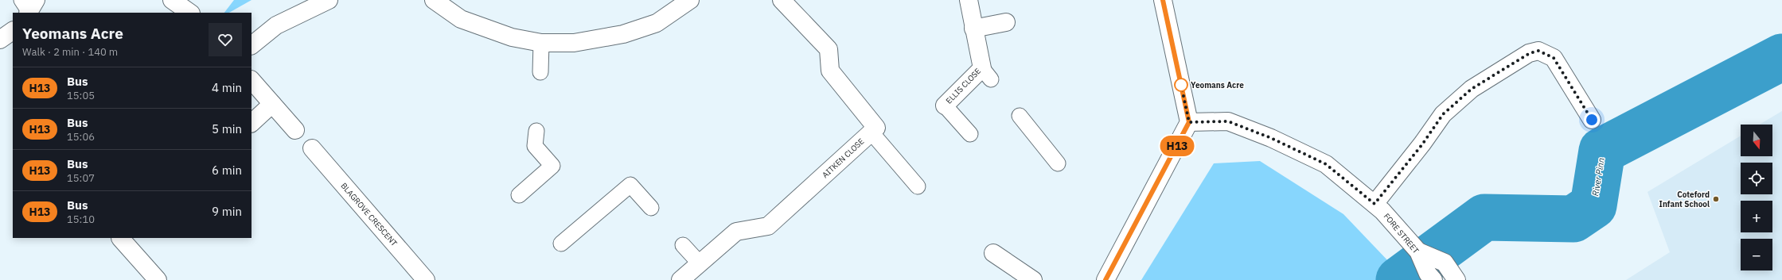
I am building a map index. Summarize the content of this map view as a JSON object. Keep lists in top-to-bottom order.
{
  "streets": {
    "street": [
      "ELLIS CLOSE",
      "AITKEN CLOSE",
      "BLAGROVE CRESCENT",
      "FORE STREET"
    ]
  },
  "water": ["River Pinn"],
  "places": ["Yeomans Acre", "Coteford Infant School"],
  "lines": ["bus line H13"],
  "north": "bottom",
  "page": {
    "on_map": "H13",
    "heading": ["Yeomans Acre", "Walk · 2 min · 140 m"],
    "list": [
      {
        "mark": "H13",
        "name": "Bus",
        "note": "15:05",
        "value": "4 min"
      },
      {
        "mark": "H13",
        "name": "Bus",
        "note": "15:06",
        "value": "5 min"
      },
      {
        "mark": "H13",
        "name": "Bus",
        "note": "15:07",
        "value": "6 min"
      },
      {
        "mark": "H13",
        "name": "Bus",
        "note": "15:10",
        "value": "9 min"
      }
    ],
    "map_buttons": ["+", "−"]
  }
}
